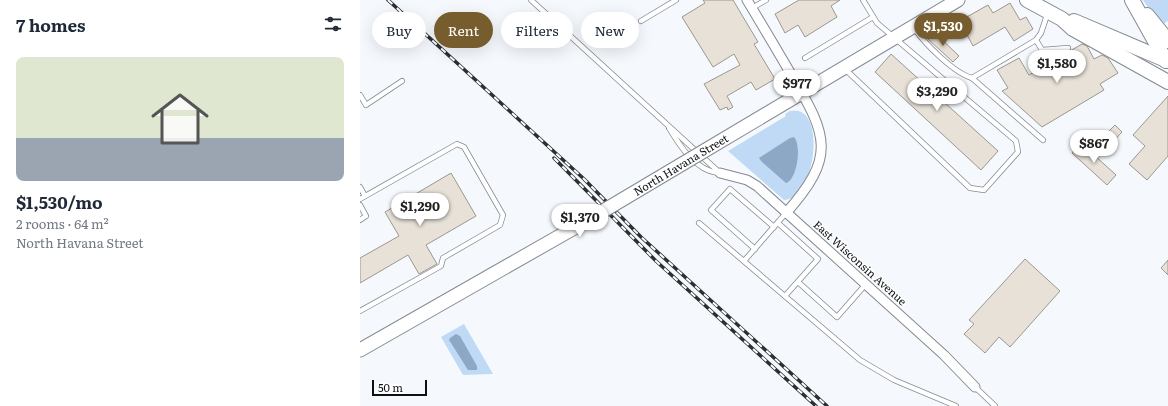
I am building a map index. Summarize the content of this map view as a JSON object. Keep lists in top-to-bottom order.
{
  "streets": {
    "street": ["North Havana Street", "East Wisconsin Avenue"]
  },
  "scale_bar": "50 m",
  "page": {
    "heading": "7 homes",
    "chip": [
      "Buy",
      "Rent",
      "Filters",
      "New"
    ],
    "price": [
      "$1,530",
      "$1,580",
      "$977",
      "$3,290",
      "$867",
      "$1,290",
      "$1,370"
    ],
    "list": [
      {
        "name": "$1,530/mo",
        "note": "2 rooms · 64 m² · North Havana Street"
      }
    ],
    "scale": "50 m"
  }
}
